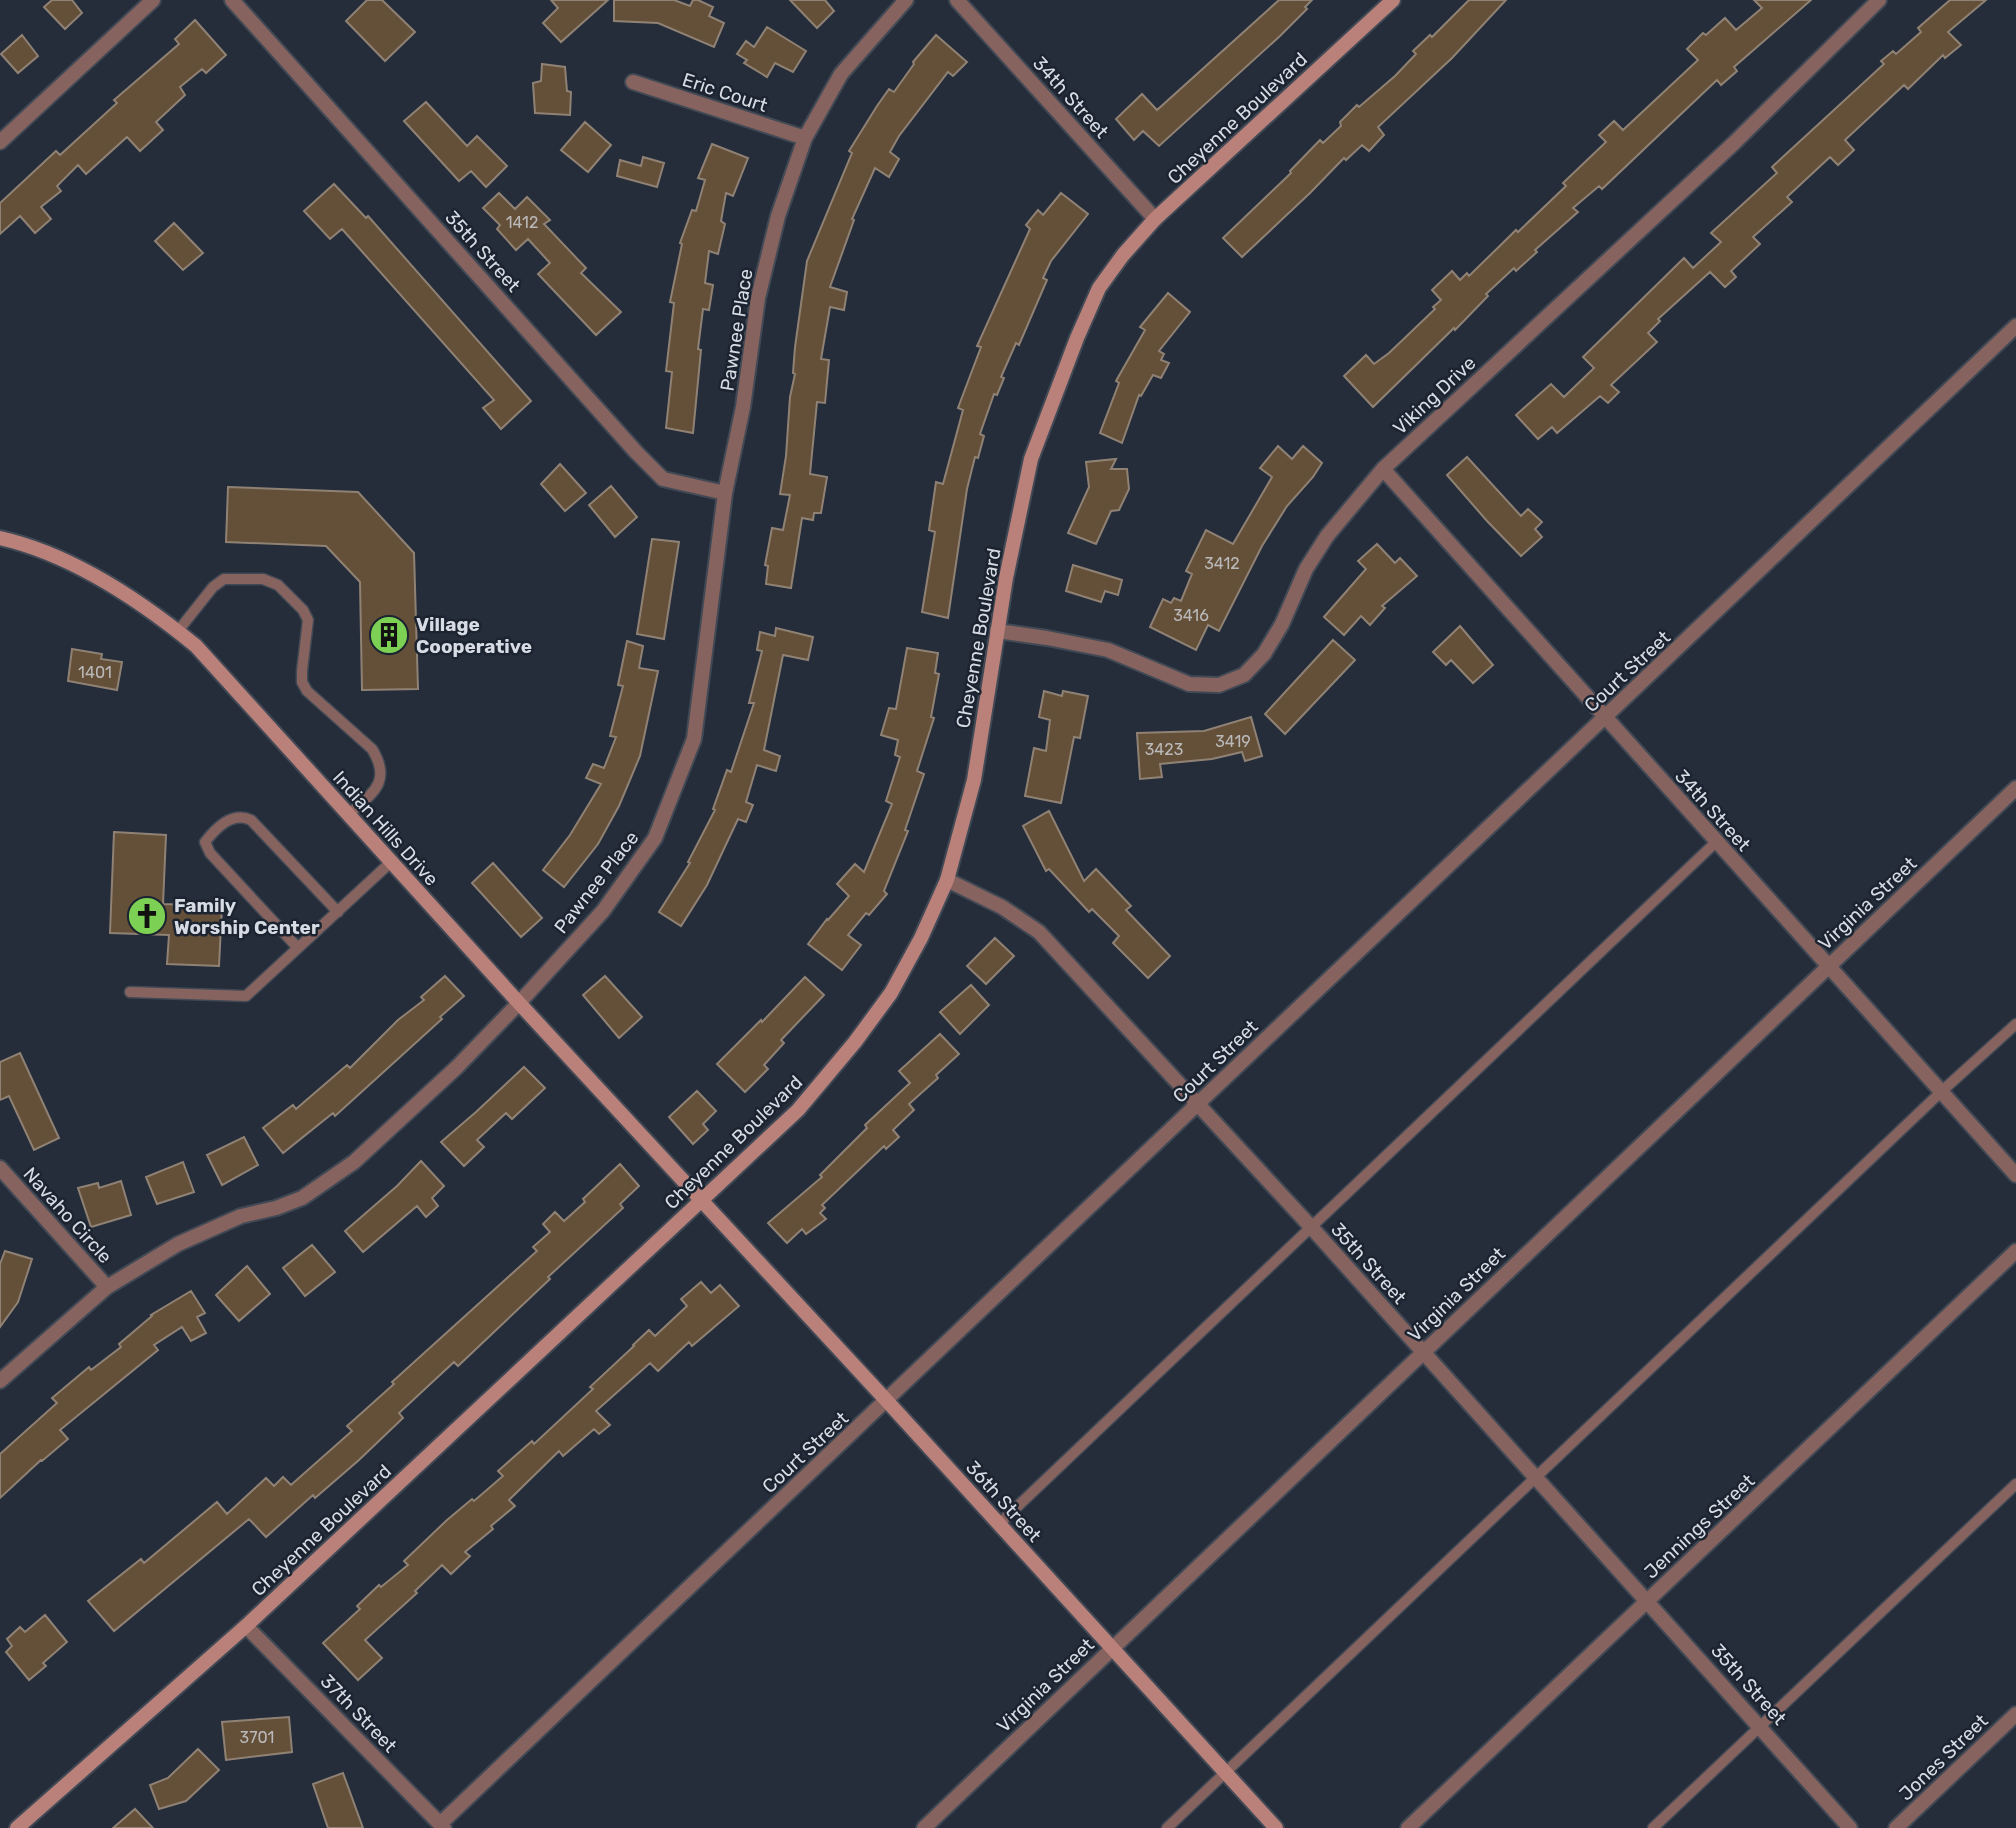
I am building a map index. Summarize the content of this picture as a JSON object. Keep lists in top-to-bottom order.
{
  "streets": {
    "street": [
      "Eric Court",
      "34th Street",
      "Cheyenne Boulevard",
      "35th Street",
      "Pawnee Place",
      "Viking Drive",
      "Court Street",
      "Indian Hills Drive",
      "Virginia Street",
      "Navaho Circle",
      "36th Street",
      "Jennings Street",
      "37th Street",
      "Jones Street"
    ]
  },
  "crossings": [
    ["Eric Court", "Pawnee Place"],
    ["34th Street", "Cheyenne Boulevard"],
    ["34th Street", "Viking Drive"],
    ["34th Street", "Court Street"],
    ["34th Street", "Virginia Street"],
    ["Cheyenne Boulevard", "35th Street"],
    ["Cheyenne Boulevard", "Viking Drive"],
    ["Cheyenne Boulevard", "Indian Hills Drive"],
    ["Cheyenne Boulevard", "36th Street"],
    ["Cheyenne Boulevard", "37th Street"],
    ["35th Street", "Pawnee Place"],
    ["35th Street", "Court Street"],
    ["35th Street", "Virginia Street"],
    ["35th Street", "Jennings Street"],
    ["Pawnee Place", "Indian Hills Drive"],
    ["Pawnee Place", "Navaho Circle"],
    ["Court Street", "36th Street"],
    ["Court Street", "37th Street"],
    ["Indian Hills Drive", "36th Street"],
    ["Virginia Street", "36th Street"]
  ],
  "places": {
    "building": ["Village Cooperative"],
    "church": ["Family Worship Center"]
  },
  "house_numbers": [
    "1412",
    "3412",
    "3416",
    "1401",
    "3419",
    "3423",
    "3701"
  ]
}
